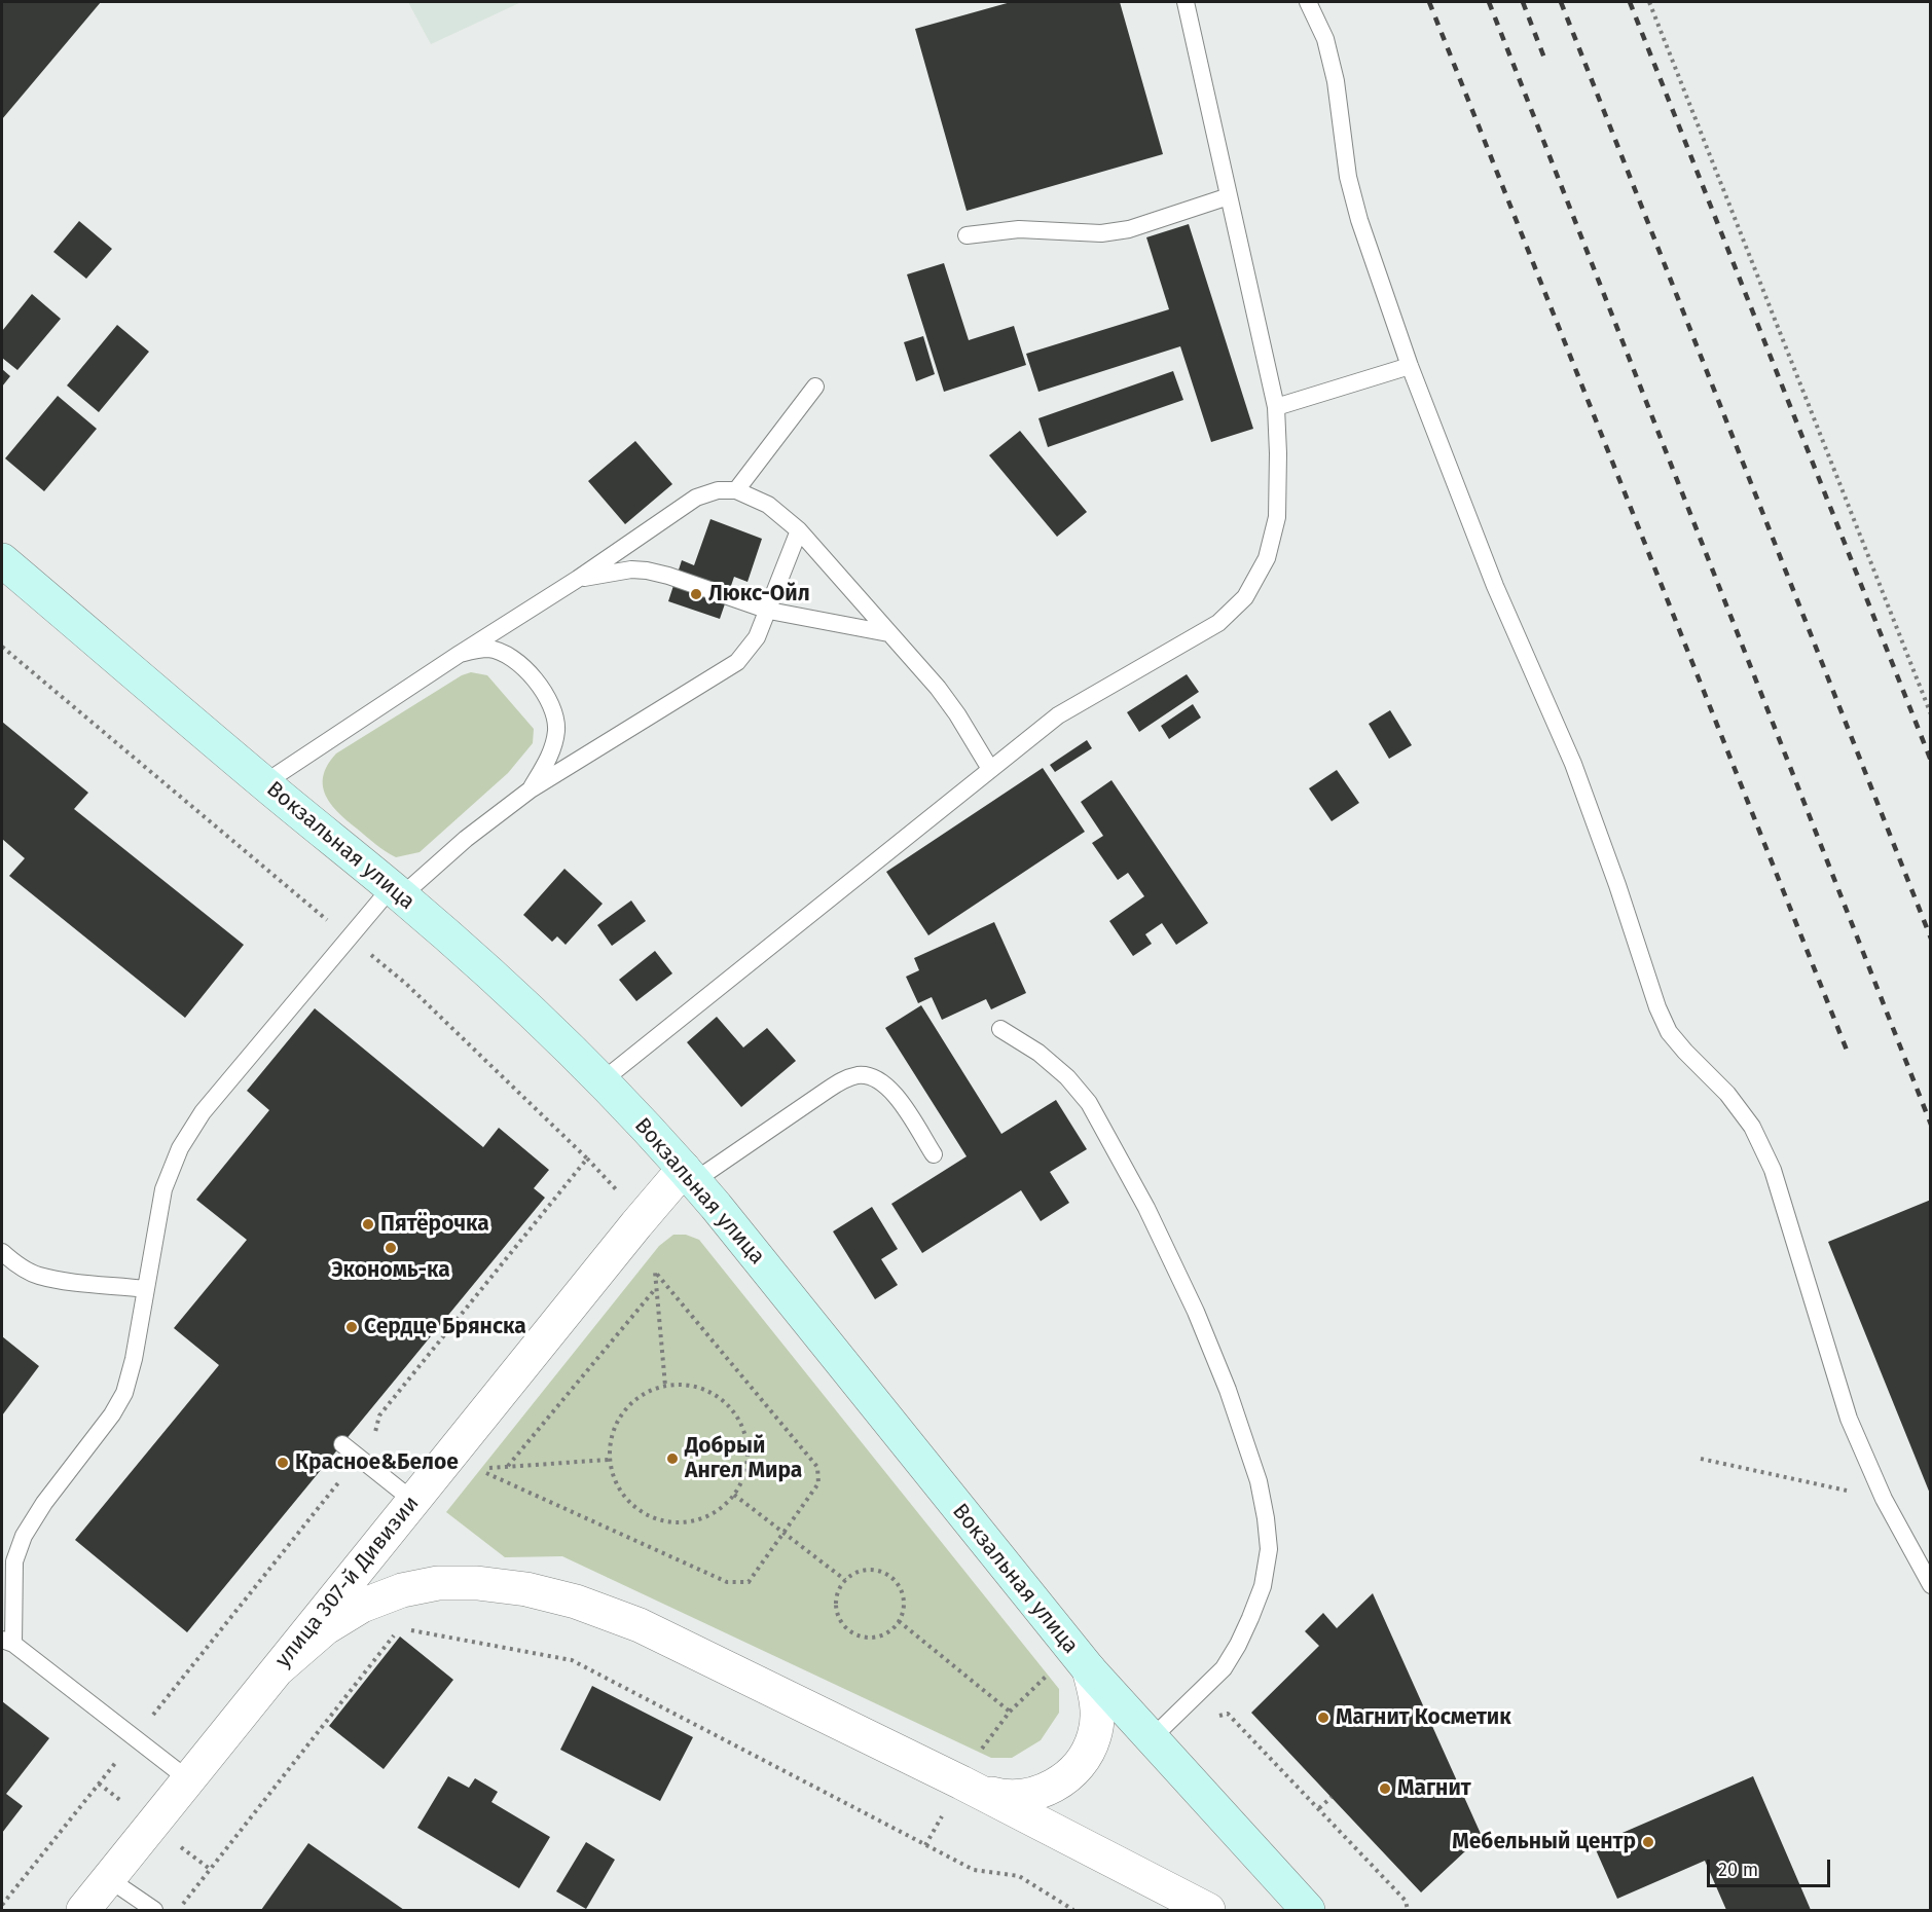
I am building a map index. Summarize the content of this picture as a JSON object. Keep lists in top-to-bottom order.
{
  "streets": {
    "main road": ["Вокзальная улица"],
    "street": ["улица 307-й Дивизии"]
  },
  "crossings": [
    ["Вокзальная улица", "улица 307-й Дивизии"]
  ],
  "places": [
    "Люкс-Ойл",
    "Пятёрочка",
    "Экономь-ка",
    "Сердце Брянска",
    "Добрый Ангел Мира",
    "Красное&Белое",
    "Магнит Косметик",
    "Магнит",
    "Мебельный центр"
  ],
  "scale_bar": "20 m"
}
